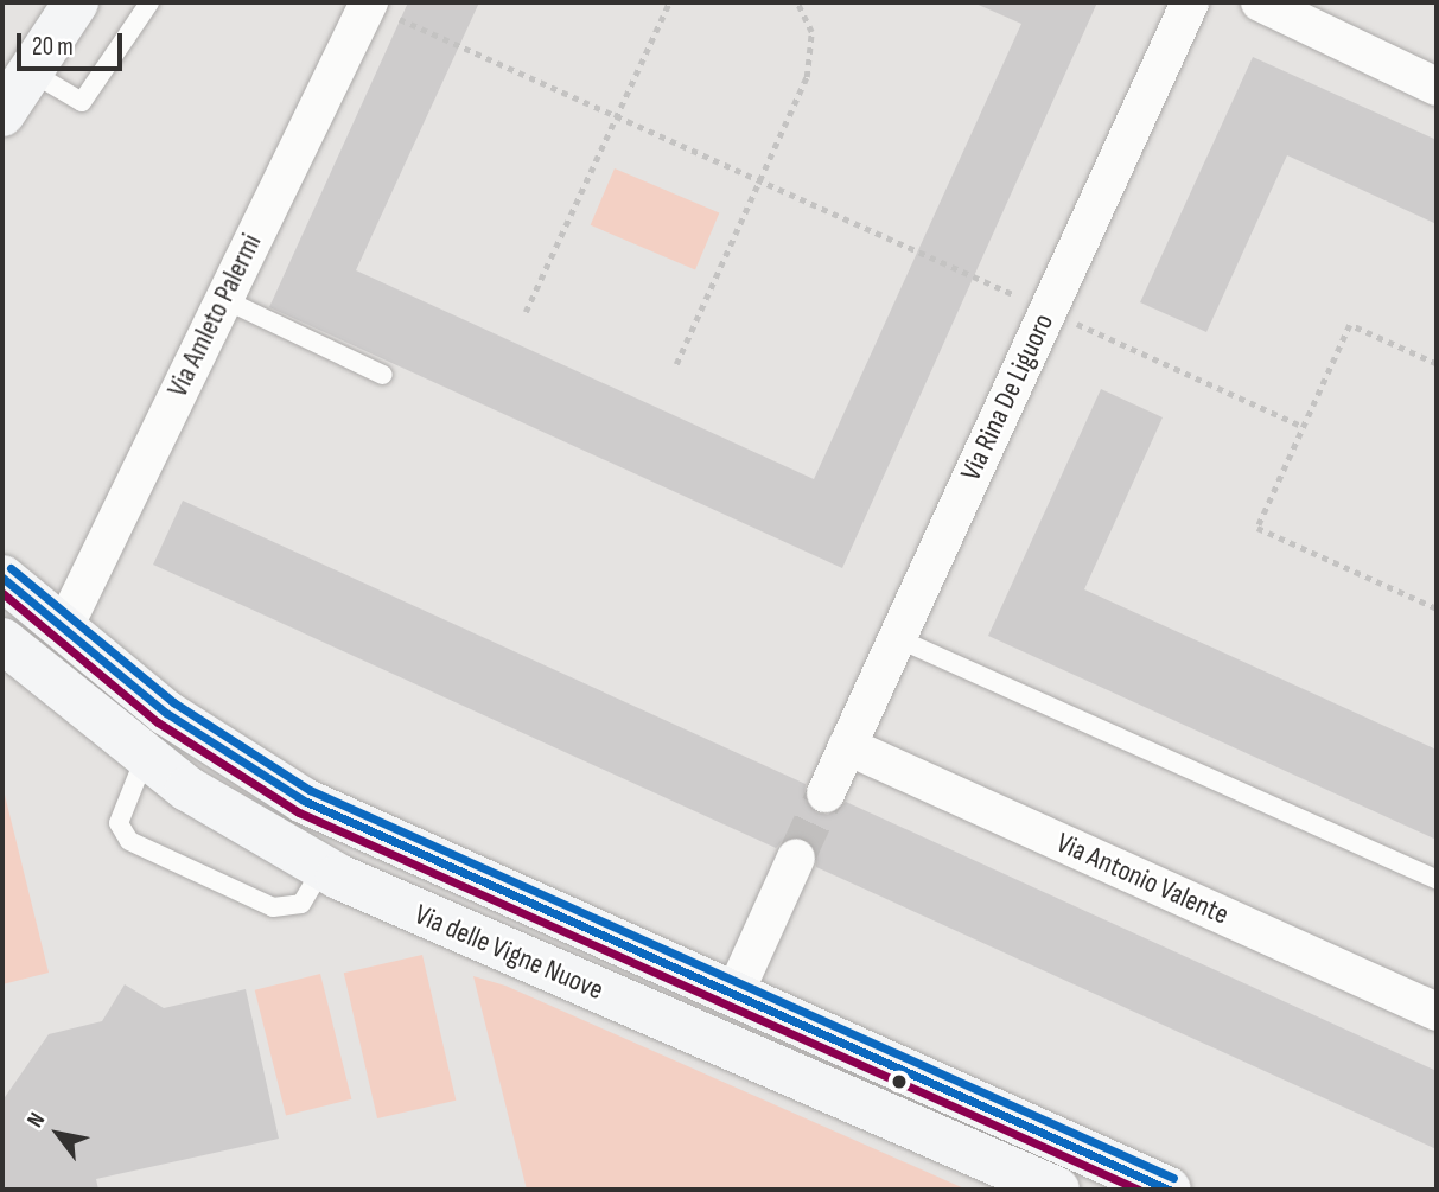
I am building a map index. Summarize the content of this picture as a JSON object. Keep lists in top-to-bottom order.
{
  "streets": {
    "main road": ["Via delle Vigne Nuove"],
    "street": ["Via Amleto Palermi", "Via Rina De Liguoro", "Via Antonio Valente"]
  },
  "crossings": [
    ["Via Amleto Palermi", "Via delle Vigne Nuove"],
    ["Via Rina De Liguoro", "Via Antonio Valente"]
  ],
  "scale_bar": "20 m",
  "north": "top left"
}
